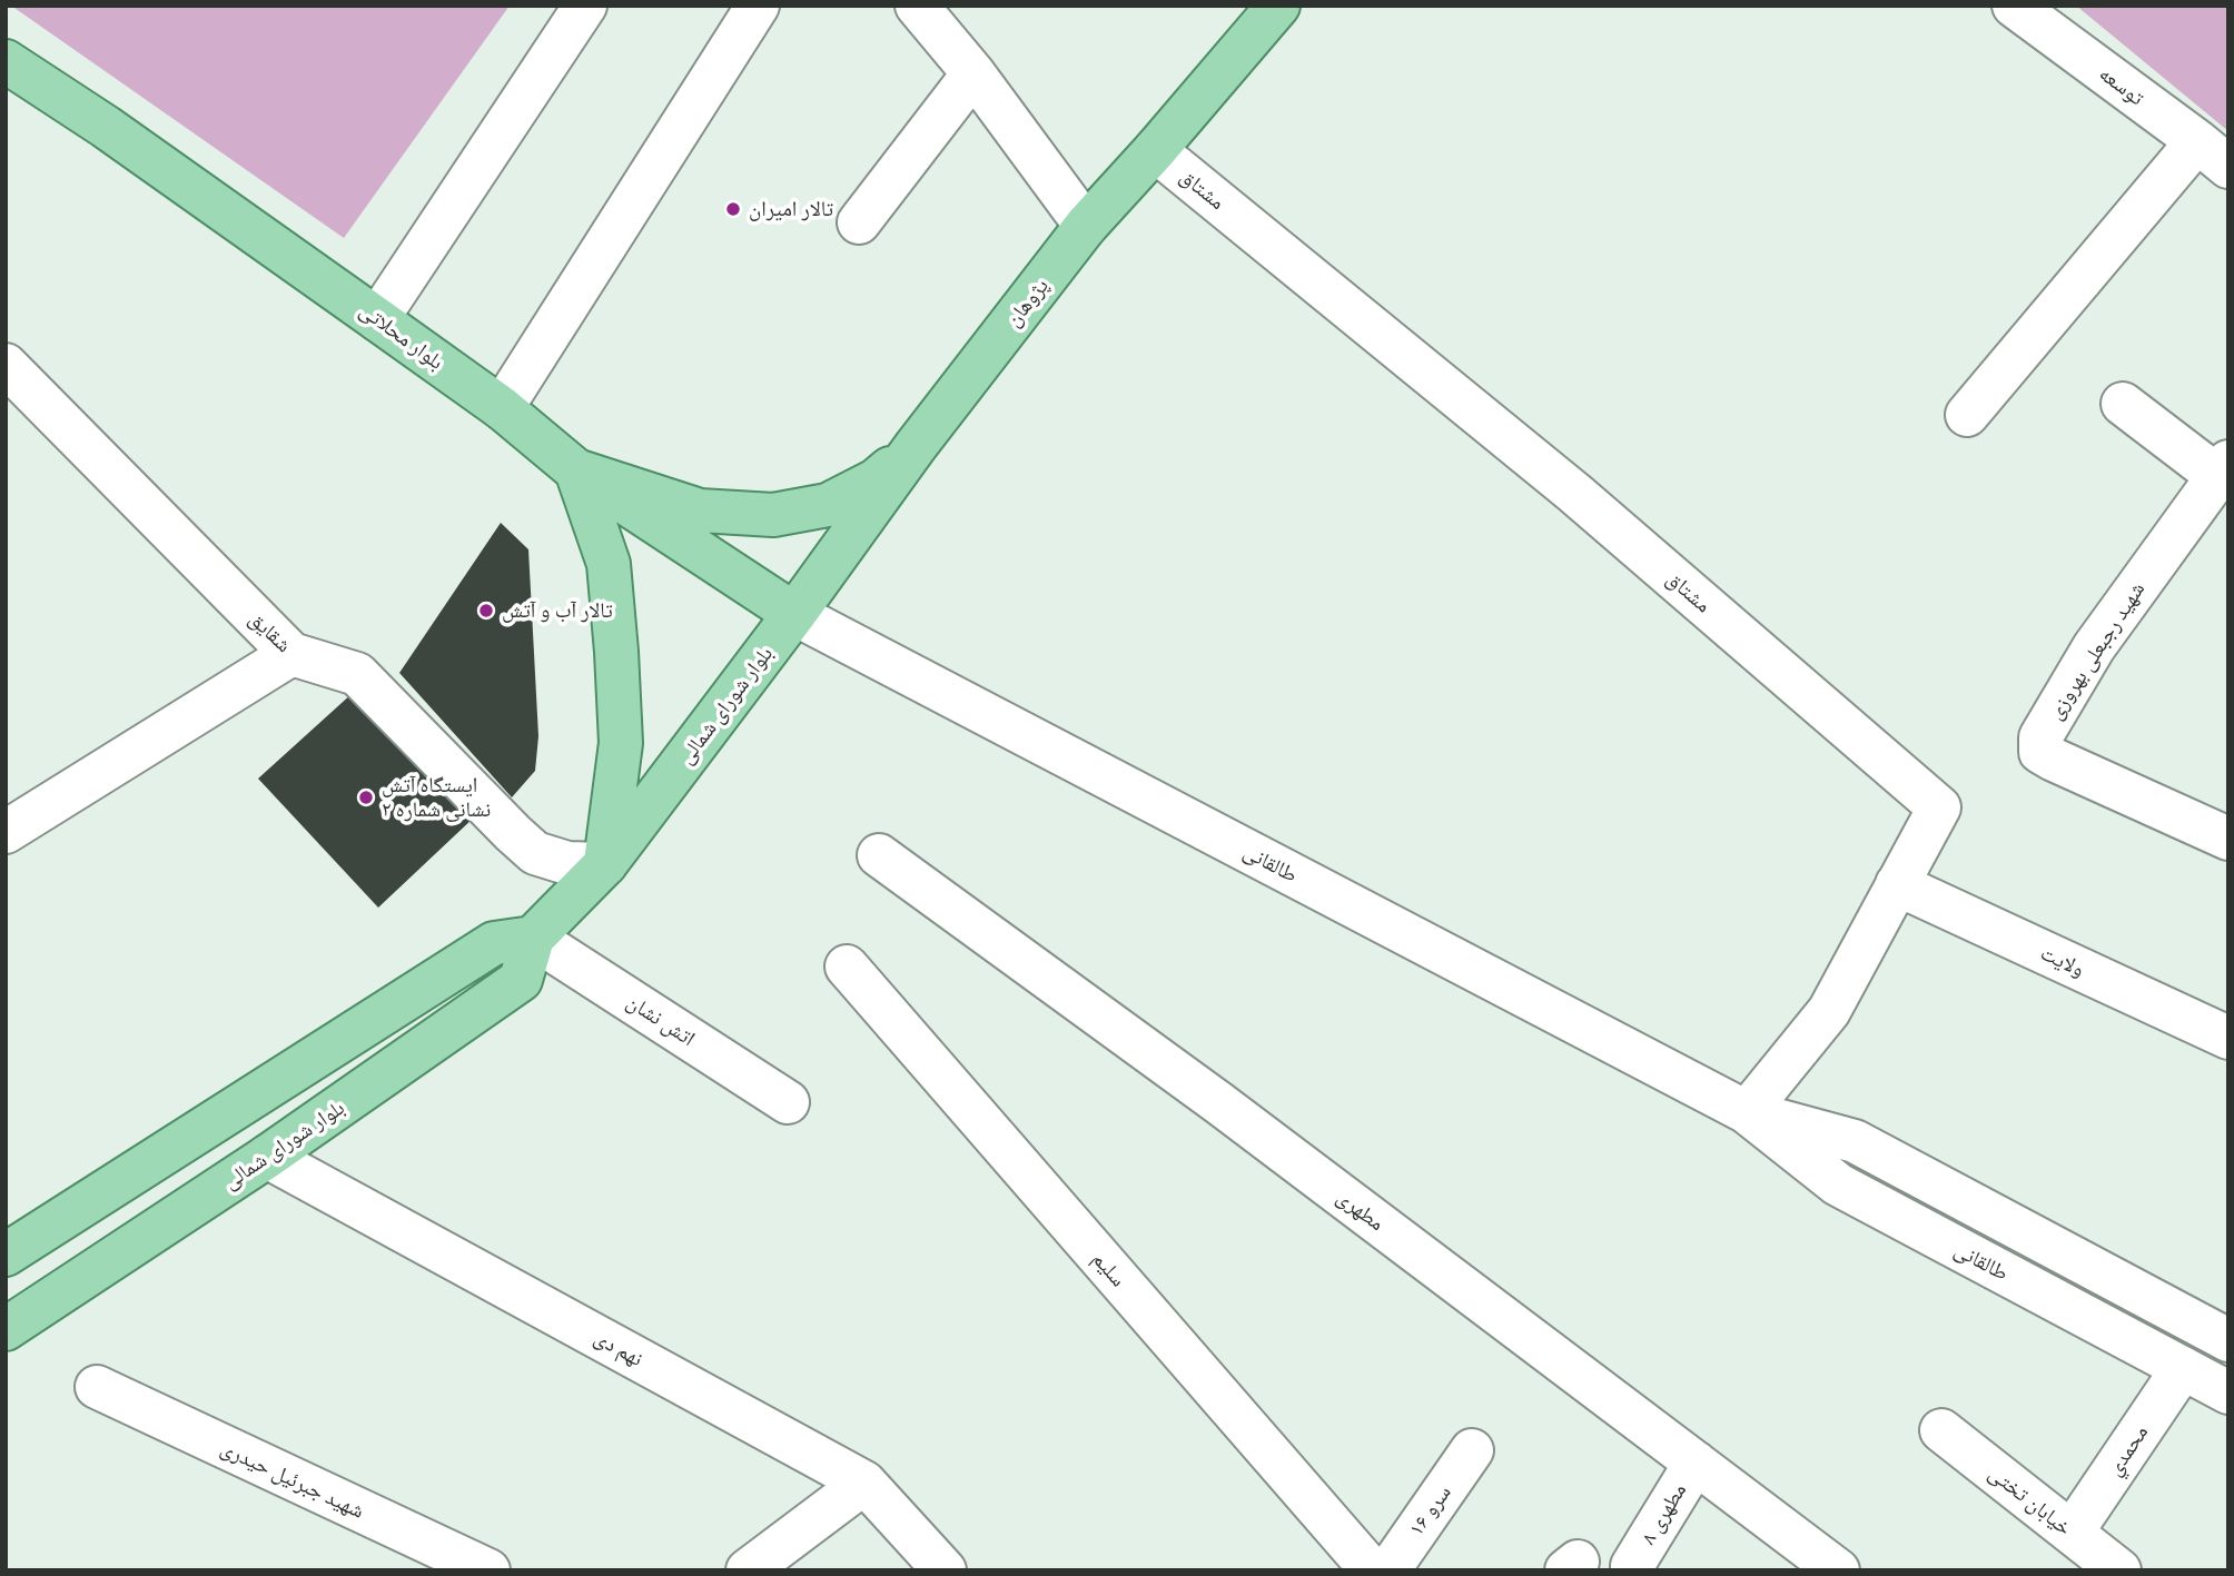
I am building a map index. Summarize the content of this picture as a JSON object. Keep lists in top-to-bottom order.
{
  "streets": {
    "main road": ["پژوهان", "بلوار محلاتی", "بلوار شورای شمالی"],
    "street": [
      "توسعه",
      "مشتاق",
      "شقایق",
      "شهید رجبعلی بهروزی",
      "طالقانی",
      "ولایت",
      "اتش نشان",
      "مطهری",
      "سلیم",
      "نهم دی",
      "محمدي",
      "شهید جبرئیل حیدری",
      "خیابان تختی",
      "سرو ۱۶",
      "مطهری ۸"
    ]
  },
  "crossings": [
    ["مشتاق", "پژوهان"],
    ["مشتاق", "طالقانی"],
    ["مشتاق", "ولایت"],
    ["پژوهان", "بلوار محلاتی"],
    ["پژوهان", "بلوار شورای شمالی"],
    ["پژوهان", "طالقانی"],
    ["بلوار محلاتی", "بلوار شورای شمالی"],
    ["بلوار محلاتی", "طالقانی"],
    ["شقایق", "بلوار شورای شمالی"],
    ["بلوار شورای شمالی", "طالقانی"],
    ["بلوار شورای شمالی", "اتش نشان"],
    ["بلوار شورای شمالی", "نهم دی"],
    ["طالقانی", "محمدي"],
    ["مطهری", "مطهری ۸"],
    ["محمدي", "خیابان تختی"]
  ],
  "places": ["تالار امیران", "تالار آب و آتش", "ایستگاه آتش نشانی شماره ۲"]
}
